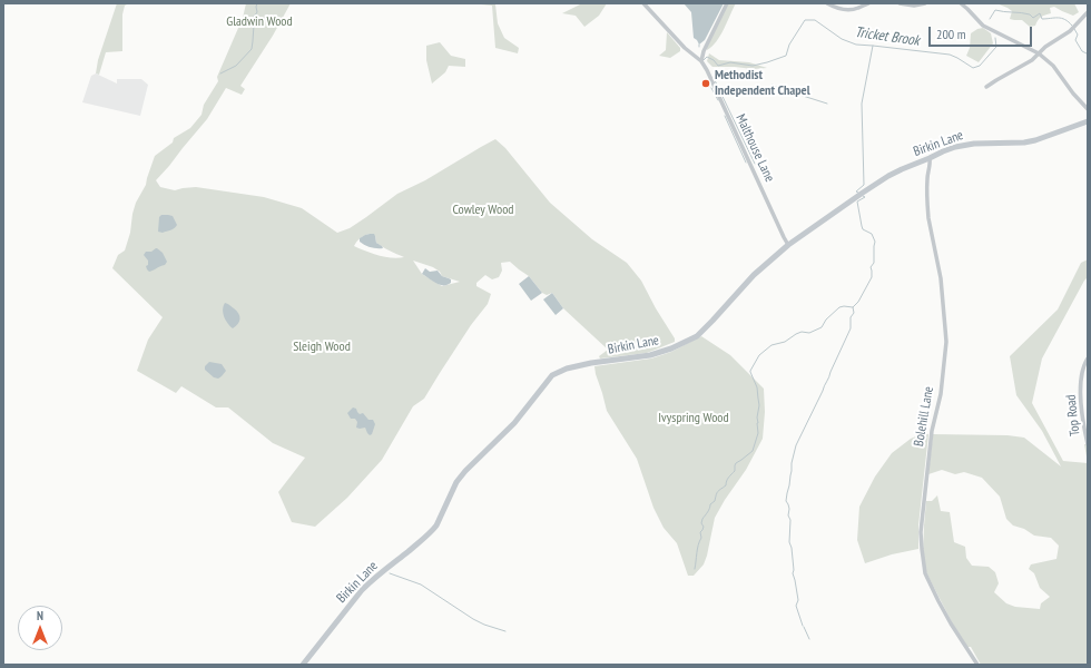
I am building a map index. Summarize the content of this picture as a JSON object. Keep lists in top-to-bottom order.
{
  "streets": {
    "street": [
      "Birkin Lane",
      "Malthouse Lane",
      "Top Road",
      "Bolehill Lane"
    ]
  },
  "crossings": [
    ["Birkin Lane", "Malthouse Lane"],
    ["Birkin Lane", "Bolehill Lane"]
  ],
  "water": ["Tricket Brook"],
  "parks": [
    "Gladwin Wood",
    "Cowley Wood",
    "Sleigh Wood",
    "Ivyspring Wood"
  ],
  "places": ["Methodist Independent Chapel"],
  "scale_bar": "200 m",
  "north": "top"
}
